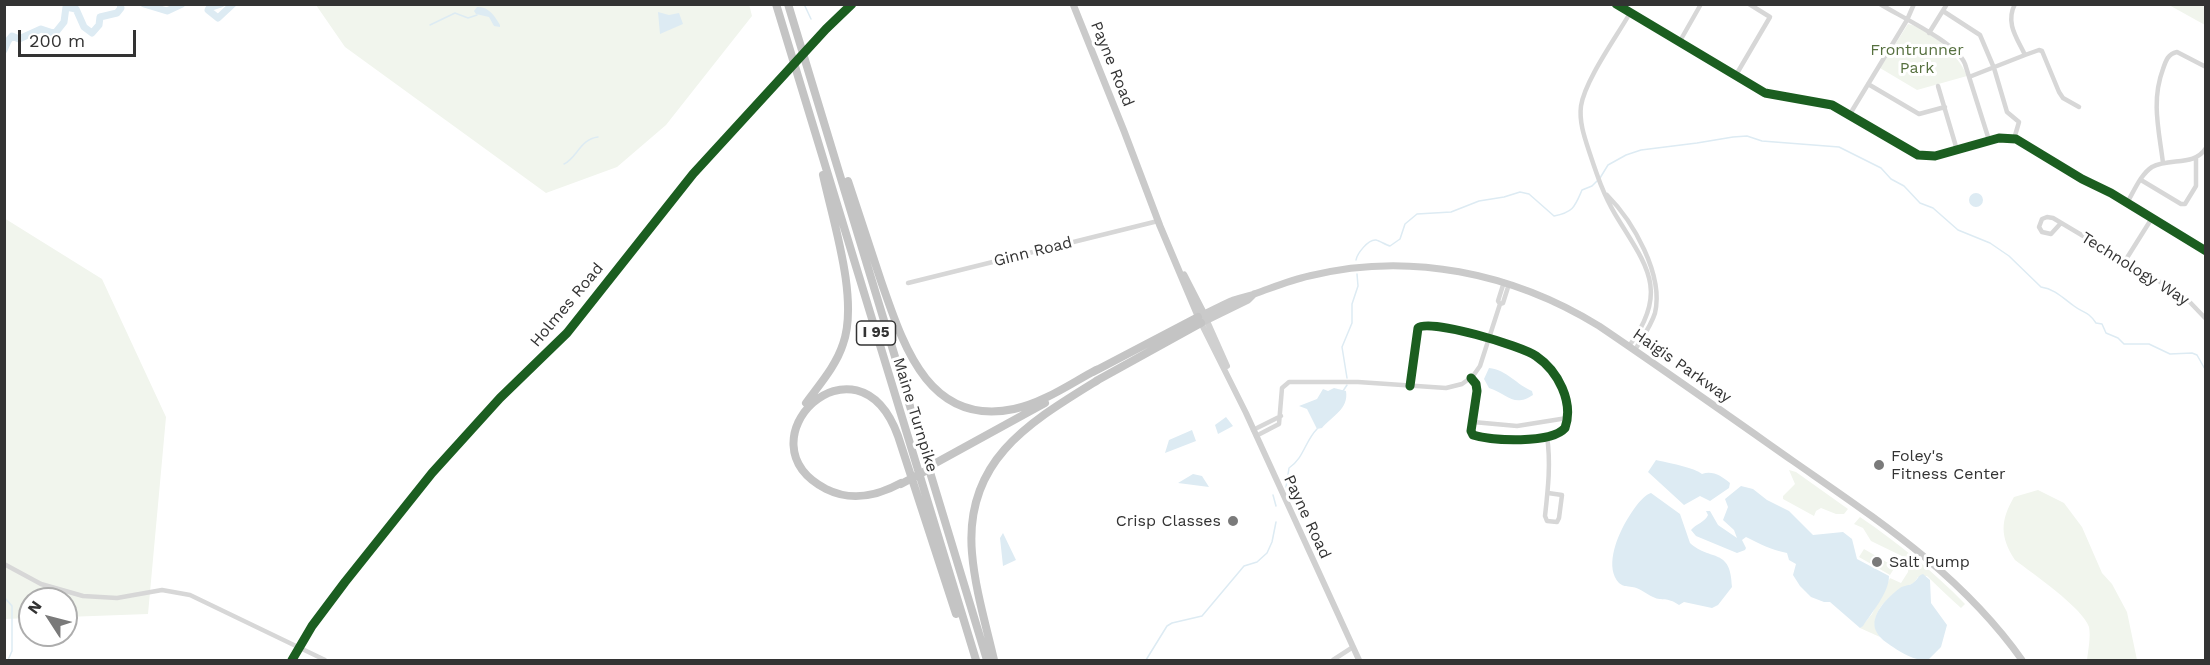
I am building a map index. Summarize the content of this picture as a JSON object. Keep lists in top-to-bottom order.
{
  "streets": {
    "highway": ["I 95", "Maine Turnpike"],
    "main road": ["Payne Road", "Haigis Parkway"],
    "street": ["Ginn Road", "Technology Way", "Holmes Road"]
  },
  "crossings": [
    ["Payne Road", "Ginn Road"],
    ["Payne Road", "Haigis Parkway"]
  ],
  "parks": ["Frontrunner Park"],
  "places": ["Foley's Fitness Center", "Crisp Classes", "Salt Pump"],
  "scale_bar": "200 m",
  "north": "top left"
}
